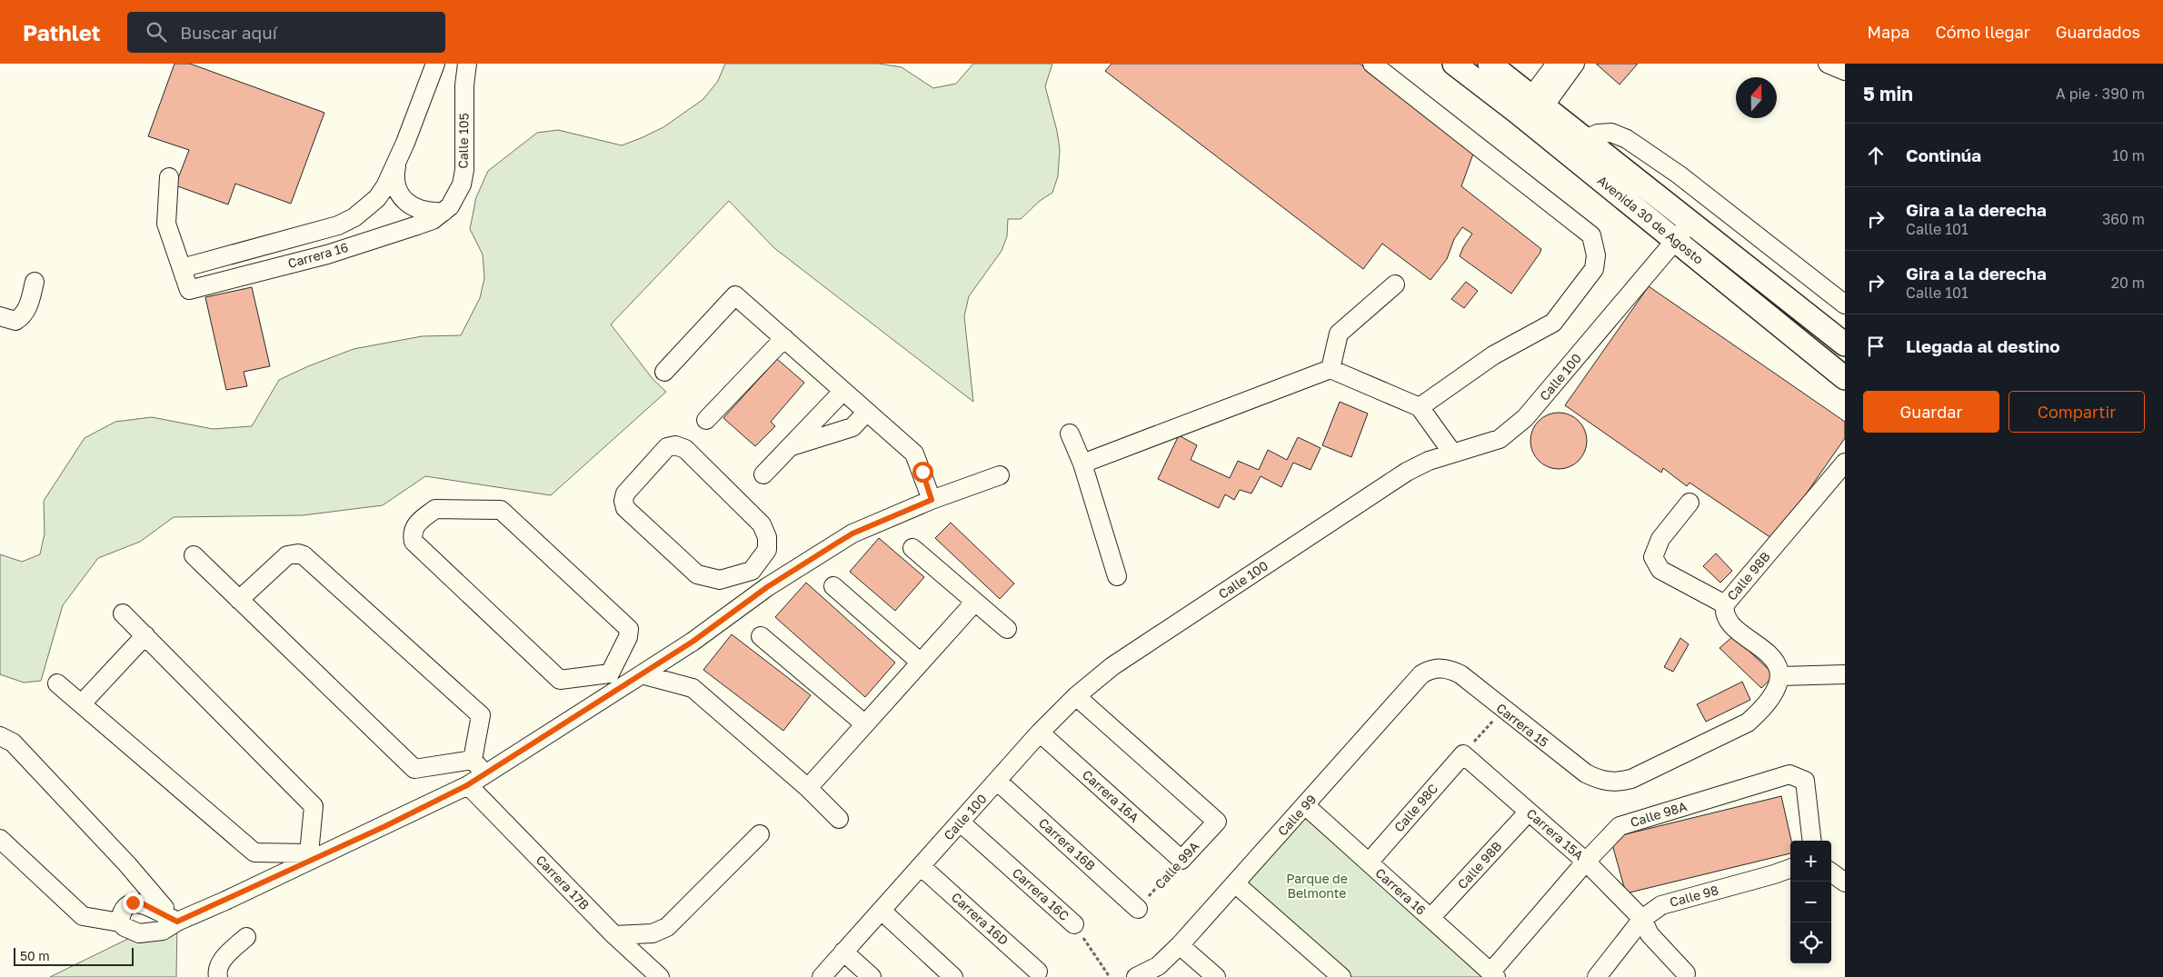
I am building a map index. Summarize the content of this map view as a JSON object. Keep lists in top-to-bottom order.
{
  "streets": {
    "main road": ["Avenida 30 de Agosto"],
    "street": [
      "Calle 105",
      "Carrera 16",
      "Calle 100",
      "Calle 98B",
      "Carrera 15",
      "Carrera 16A",
      "Calle 98C",
      "Calle 98A",
      "Calle 99",
      "Carrera 15A",
      "Carrera 16B",
      "Calle 99A",
      "Carrera 17B",
      "Carrera 16C",
      "Calle 98",
      "Carrera 16D"
    ]
  },
  "crossings": [
    ["Calle 105", "Carrera 16"],
    ["Avenida 30 de Agosto", "Calle 100"],
    ["Carrera 16", "Calle 98B"],
    ["Carrera 16", "Calle 98C"],
    ["Carrera 16", "Calle 98A"],
    ["Carrera 16", "Calle 99"],
    ["Calle 100", "Carrera 16A"],
    ["Calle 100", "Carrera 16B"],
    ["Calle 100", "Calle 99A"],
    ["Calle 100", "Carrera 16C"],
    ["Calle 100", "Carrera 16D"],
    ["Calle 98B", "Carrera 15"],
    ["Calle 98B", "Carrera 15A"],
    ["Carrera 15", "Calle 99"],
    ["Carrera 16A", "Calle 99A"],
    ["Calle 98C", "Carrera 15A"],
    ["Calle 98A", "Carrera 15A"],
    ["Carrera 15A", "Calle 98"],
    ["Carrera 16B", "Calle 99A"]
  ],
  "parks": ["Parque de Belmonte"],
  "scale_bar": "50 m",
  "north": "top",
  "page": {
    "header": "Pathlet",
    "search": "Buscar aquí",
    "nav": ["Mapa", "Cómo llegar", "Guardados"],
    "heading": ["5 min", "A pie · 390 m"],
    "list": [
      ["Continúa", "10 m"],
      ["Gira a la derecha", "Calle 101", "360 m"],
      ["Gira a la derecha", "Calle 101", "20 m"],
      "Llegada al destino"
    ],
    "buttons": ["Guardar", "Compartir"],
    "map_buttons": ["+", "−"],
    "scale": "50 m"
  }
}
